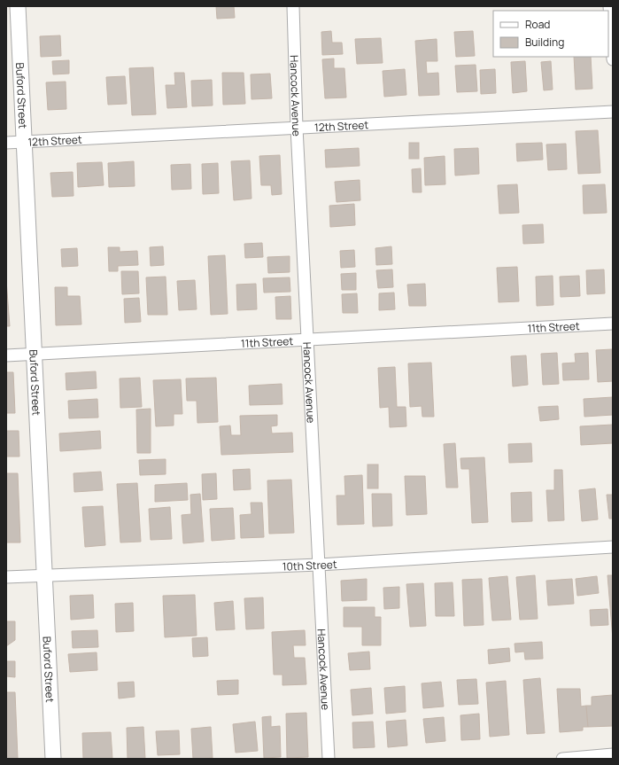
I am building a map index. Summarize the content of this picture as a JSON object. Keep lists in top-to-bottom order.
{
  "streets": {
    "street": [
      "Buford Street",
      "Hancock Avenue",
      "12th Street",
      "11th Street",
      "10th Street"
    ]
  },
  "crossings": [
    ["Buford Street", "12th Street"],
    ["Buford Street", "11th Street"],
    ["Buford Street", "10th Street"],
    ["Hancock Avenue", "12th Street"],
    ["Hancock Avenue", "11th Street"],
    ["Hancock Avenue", "10th Street"]
  ],
  "legend": ["Road", "Building"]
}
